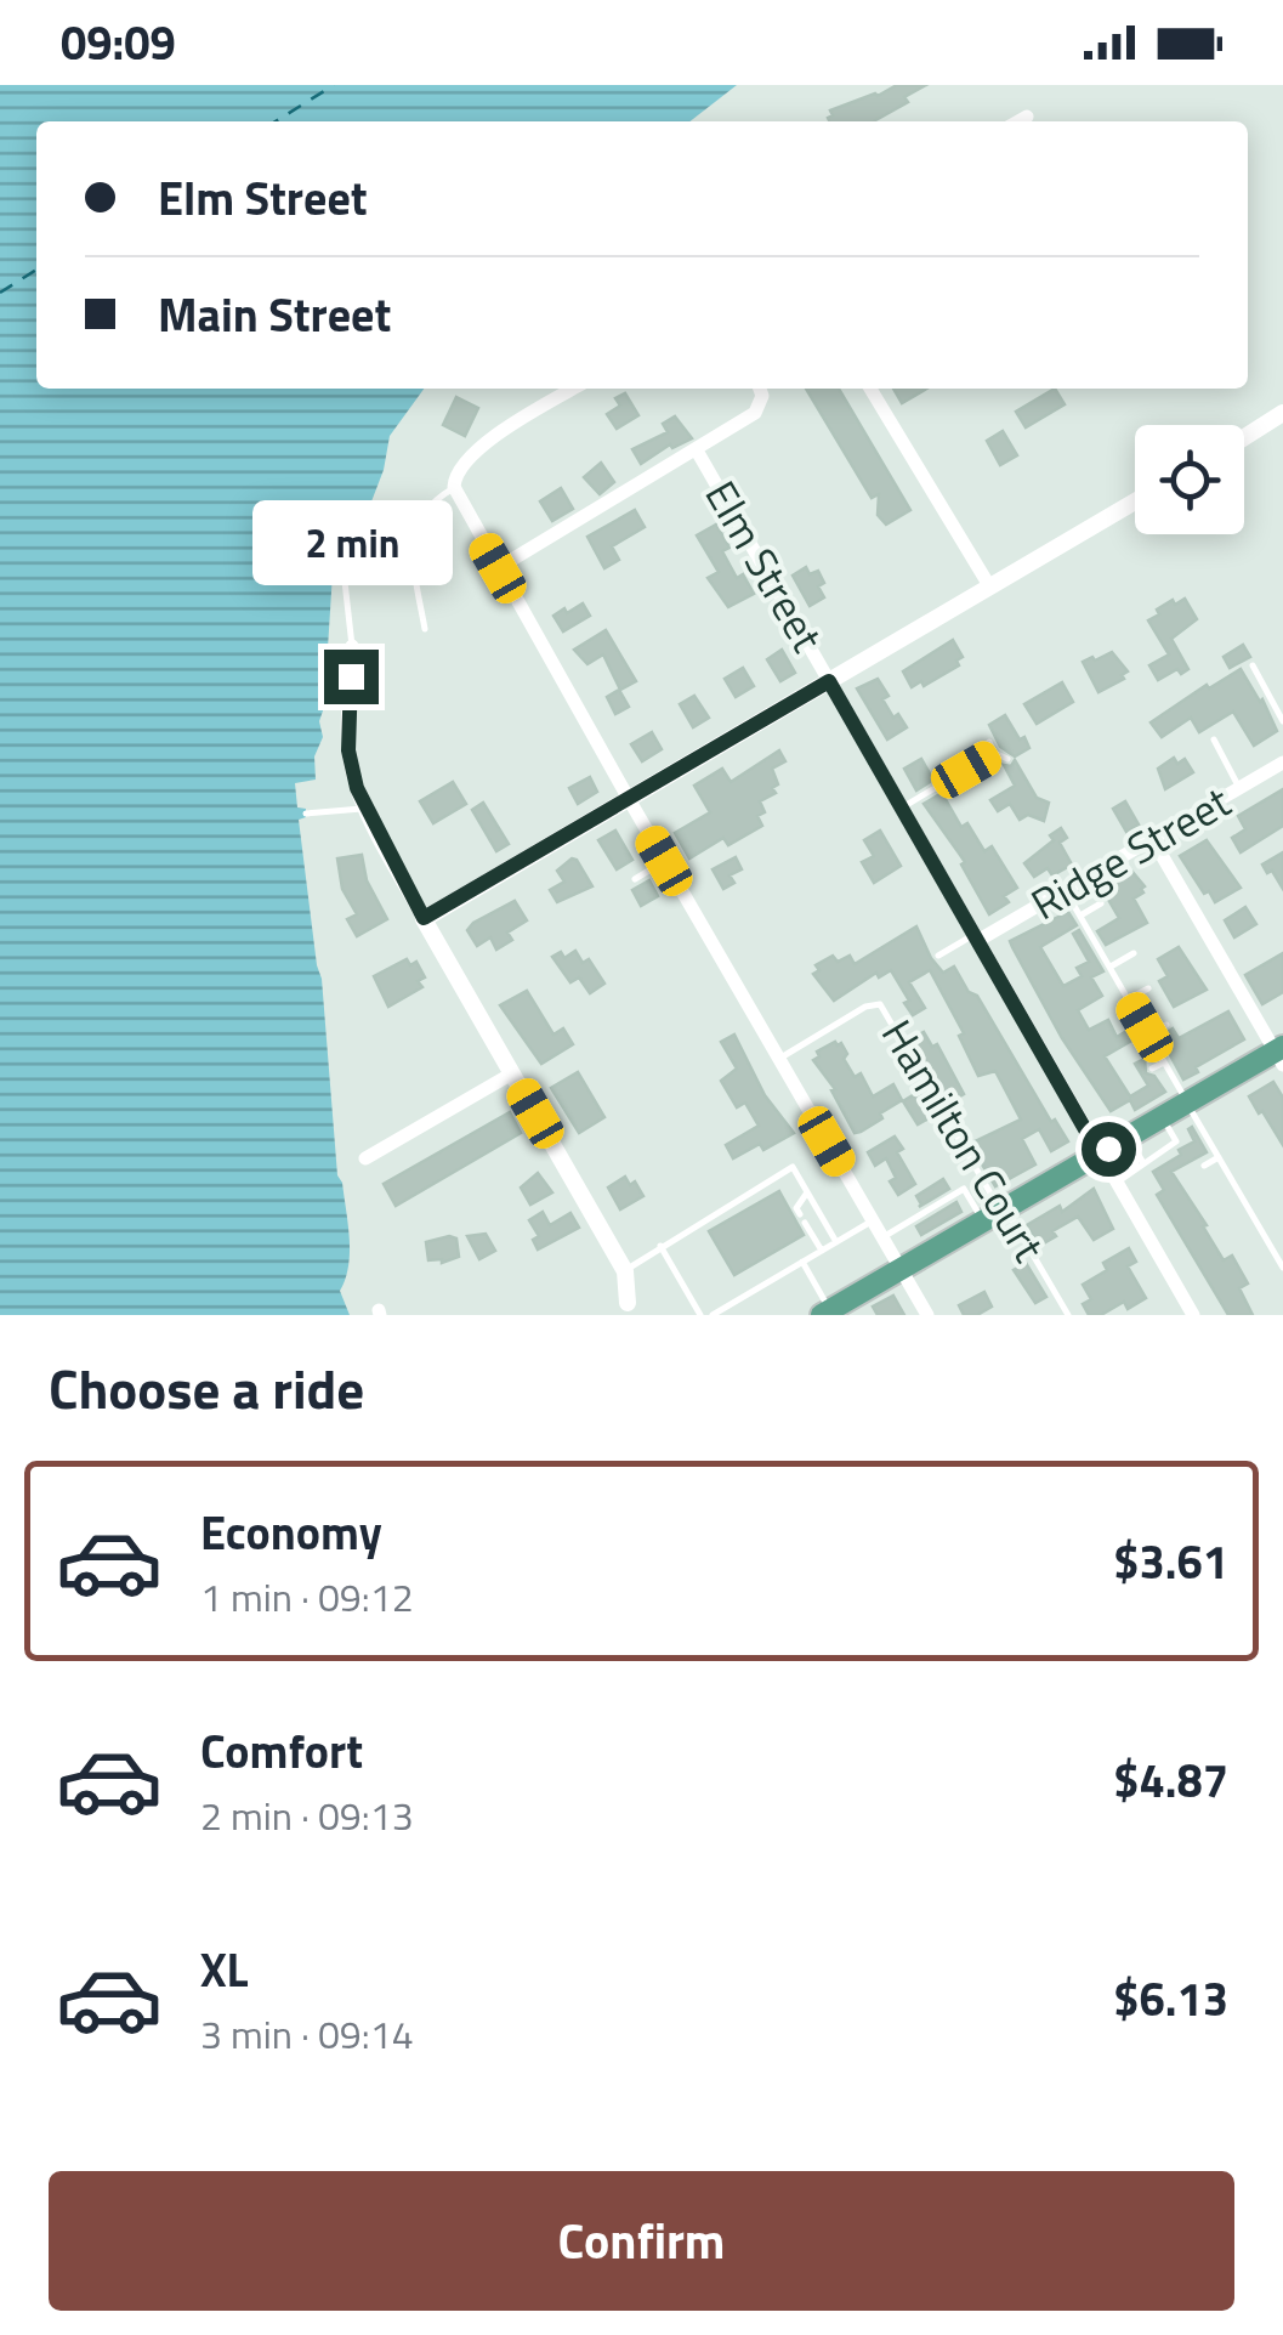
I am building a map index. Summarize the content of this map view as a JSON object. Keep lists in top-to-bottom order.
{
  "streets": {
    "street": ["Elm Street", "Ridge Street"],
    "lane": ["Hamilton Court"]
  },
  "crossings": [
    ["Elm Street", "Ridge Street"]
  ],
  "page": {
    "status": "09:09",
    "banner": ["Elm Street", "Main Street"],
    "bubble": "2 min",
    "heading": "Choose a ride",
    "list": [
      {
        "name": "Economy",
        "note": "1 min · 09:12",
        "value": "$3.61"
      },
      {
        "name": "Comfort",
        "note": "2 min · 09:13",
        "value": "$4.87"
      },
      {
        "name": "XL",
        "note": "3 min · 09:14",
        "value": "$6.13"
      }
    ],
    "buttons": "Confirm"
  }
}
